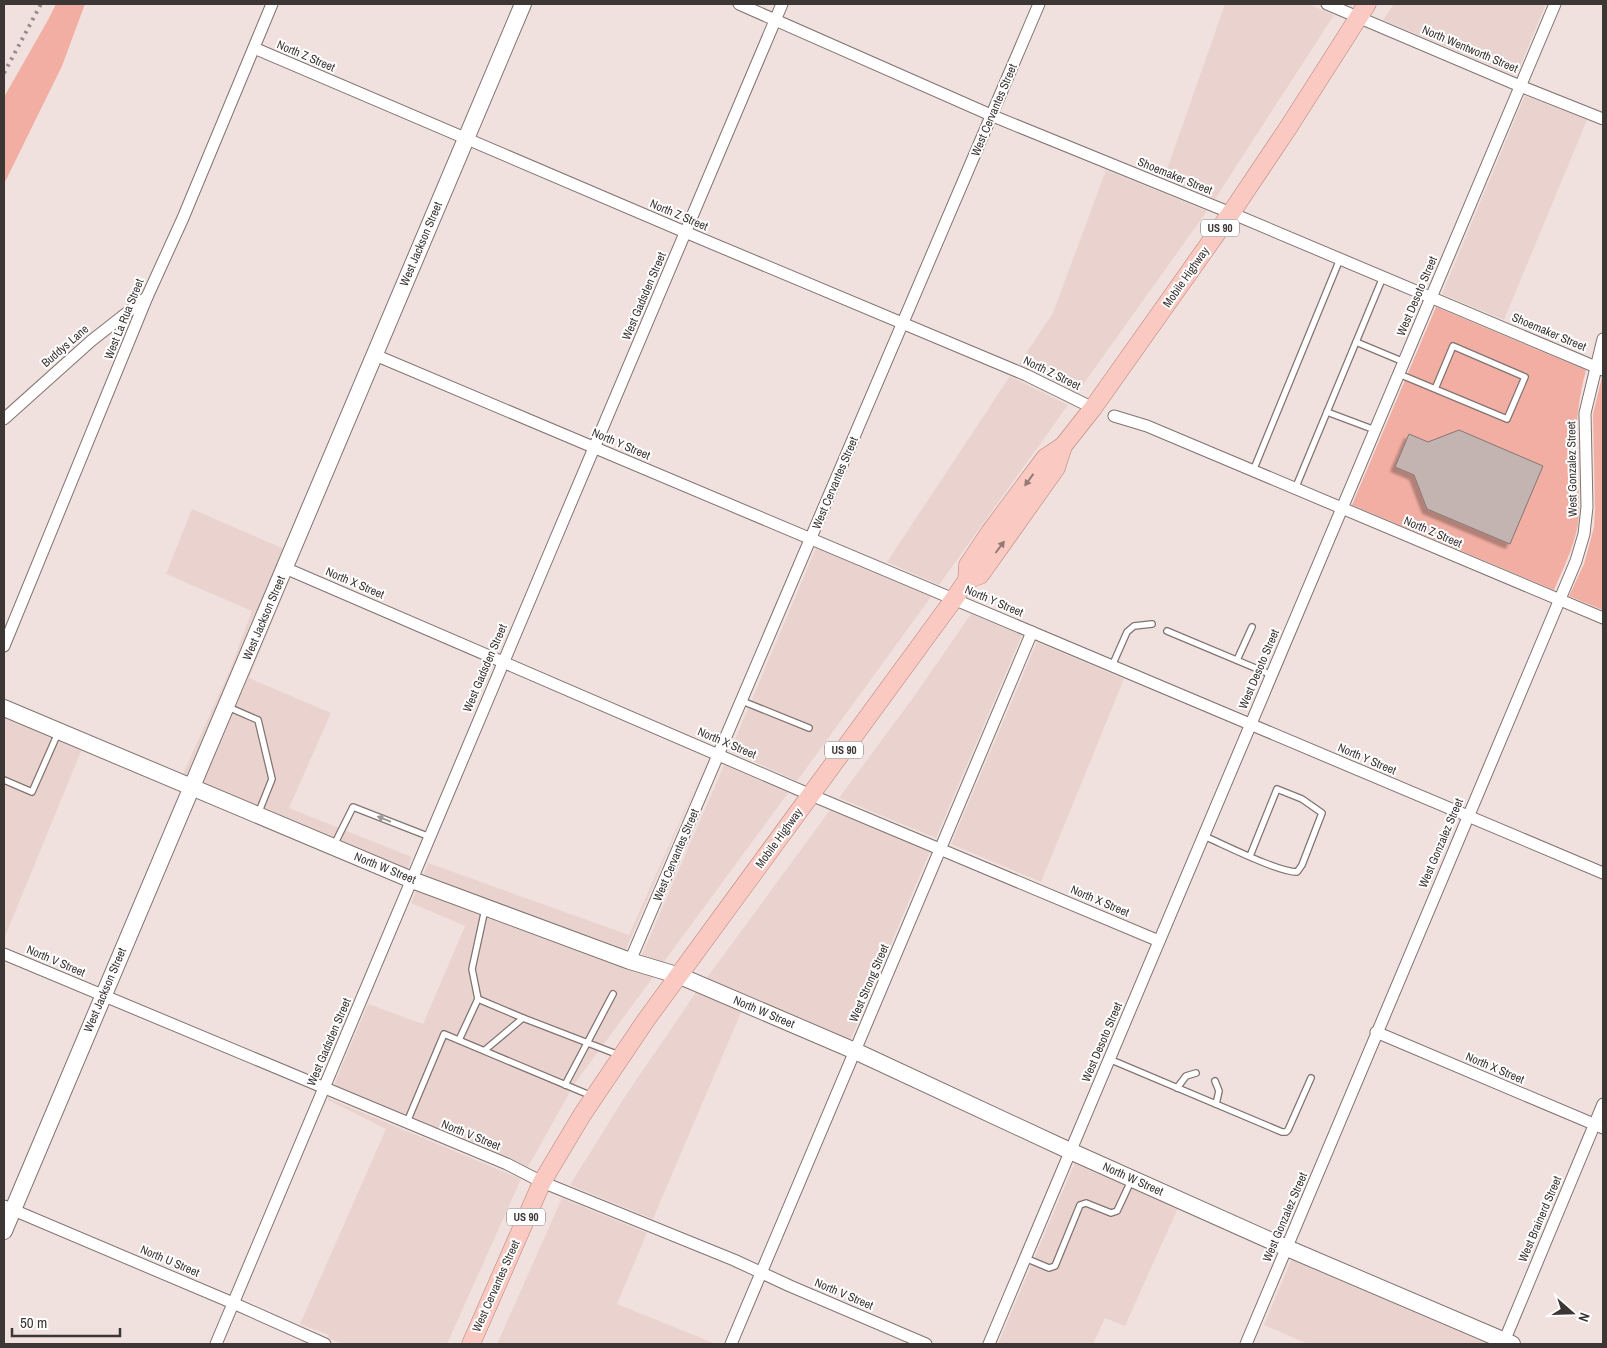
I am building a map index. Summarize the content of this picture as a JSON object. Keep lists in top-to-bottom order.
{
  "streets": {
    "main road": [
      "West Cervantes Street",
      "US 90",
      "West Jackson Street",
      "Mobile Highway",
      "North W Street"
    ],
    "street": [
      "North Wentworth Street",
      "North Z Street",
      "Shoemaker Street",
      "West Gadsden Street",
      "West Desoto Street",
      "West La Rua Street",
      "Buddys Lane",
      "North Y Street",
      "West Gonzalez Street",
      "North X Street",
      "North V Street",
      "West Strong Street",
      "West Brainerd Street",
      "North U Street"
    ]
  },
  "crossings": [
    ["North Wentworth Street", "Mobile Highway"],
    ["North Wentworth Street", "West Desoto Street"],
    ["North Z Street", "West Cervantes Street"],
    ["North Z Street", "West Jackson Street"],
    ["North Z Street", "Mobile Highway"],
    ["North Z Street", "West Gadsden Street"],
    ["North Z Street", "West Desoto Street"],
    ["North Z Street", "West La Rua Street"],
    ["North Z Street", "West Gonzalez Street"],
    ["West Cervantes Street", "Shoemaker Street"],
    ["West Cervantes Street", "Mobile Highway"],
    ["West Cervantes Street", "North Y Street"],
    ["West Cervantes Street", "North X Street"],
    ["West Cervantes Street", "North W Street"],
    ["West Cervantes Street", "North V Street"],
    ["Shoemaker Street", "Mobile Highway"],
    ["Shoemaker Street", "West Gadsden Street"],
    ["Shoemaker Street", "West Desoto Street"],
    ["Shoemaker Street", "West Gonzalez Street"],
    ["West Jackson Street", "North Y Street"],
    ["West Jackson Street", "North X Street"],
    ["West Jackson Street", "North W Street"],
    ["West Jackson Street", "North V Street"],
    ["West Jackson Street", "North U Street"],
    ["Mobile Highway", "North Y Street"],
    ["Mobile Highway", "North X Street"],
    ["Mobile Highway", "North W Street"],
    ["West Gadsden Street", "North Y Street"],
    ["West Gadsden Street", "North X Street"],
    ["West Gadsden Street", "North W Street"],
    ["West Gadsden Street", "North V Street"],
    ["West Gadsden Street", "North U Street"],
    ["West Desoto Street", "North Y Street"],
    ["West Desoto Street", "North X Street"],
    ["West Desoto Street", "North W Street"],
    ["West La Rua Street", "Buddys Lane"],
    ["North Y Street", "West Gonzalez Street"],
    ["North Y Street", "West Strong Street"],
    ["West Gonzalez Street", "North X Street"],
    ["West Gonzalez Street", "North W Street"],
    ["North X Street", "West Strong Street"],
    ["North X Street", "West Brainerd Street"],
    ["North W Street", "West Strong Street"],
    ["North W Street", "West Brainerd Street"],
    ["North V Street", "West Strong Street"]
  ],
  "scale_bar": "50 m",
  "north": "right"
}
